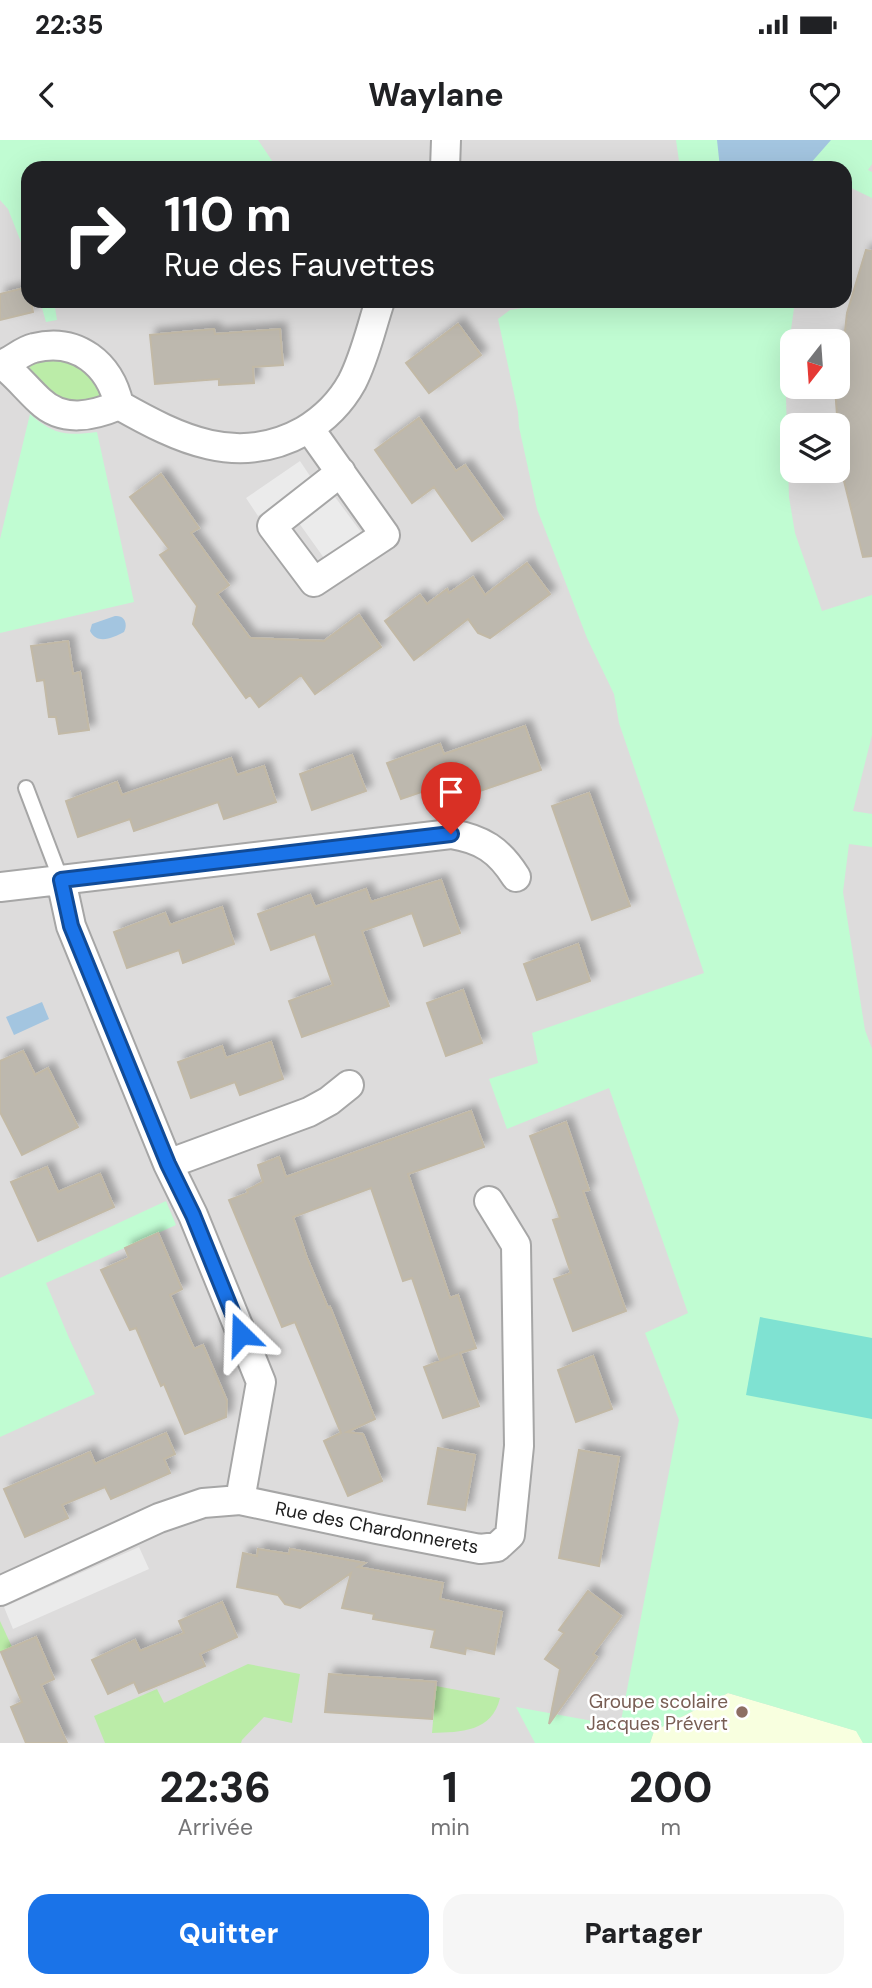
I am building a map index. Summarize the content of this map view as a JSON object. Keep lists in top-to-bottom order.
{
  "streets": {
    "street": ["Rue des Chardonnerets"]
  },
  "places": ["Groupe scolaire Jacques Prévert"],
  "north": "bottom",
  "page": {
    "status": "22:35",
    "header": "Waylane",
    "turn": ["110 m", "Rue des Fauvettes"],
    "eta": [
      "22:36",
      "Arrivée",
      "1",
      "min",
      "200",
      "m"
    ],
    "buttons": ["Quitter", "Partager"]
  }
}
